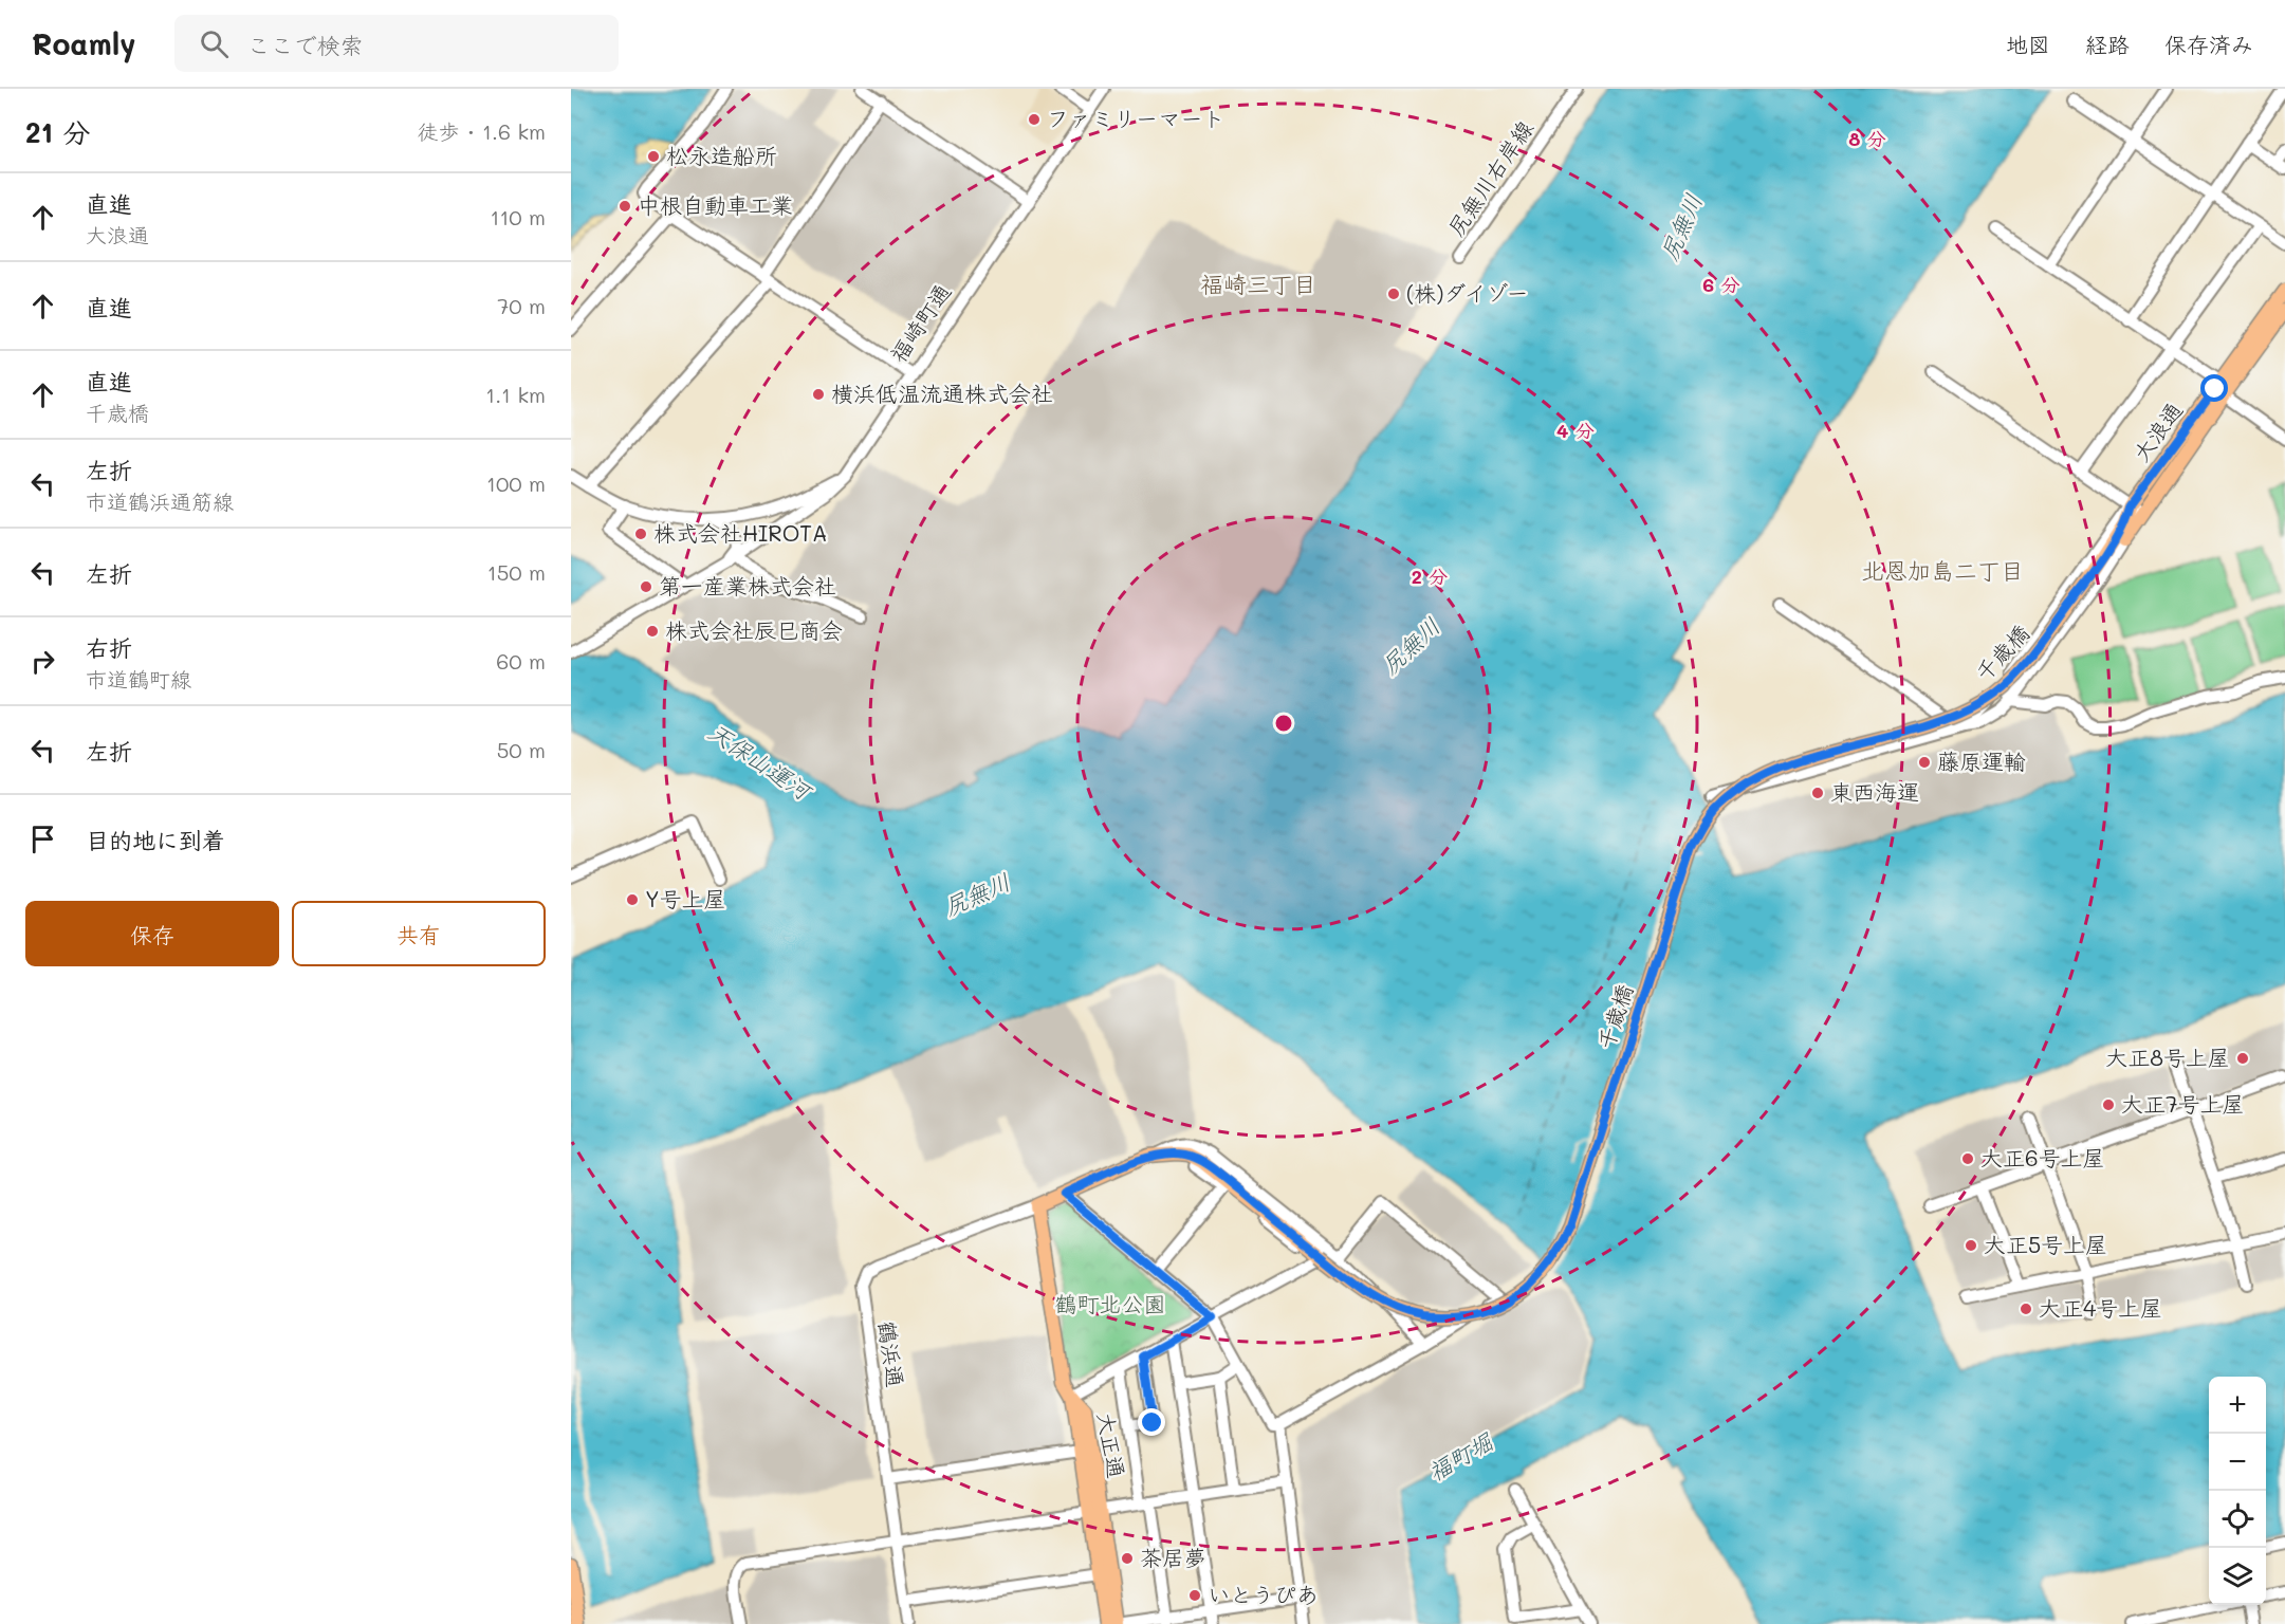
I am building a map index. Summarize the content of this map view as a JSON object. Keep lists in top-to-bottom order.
{
  "streets": {
    "main road": ["大浪通", "千歳橋", "大正通"],
    "street": ["尻無川右岸線", "福崎町通", "鶴浜通"]
  },
  "crossings": [
    ["大浪通", "千歳橋"]
  ],
  "districts": ["福崎三丁目", "北恩加島二丁目"],
  "water": ["尻無川", "天保山運河", "福町堀"],
  "parks": ["鶴町北公園"],
  "places": [
    "ファミリーマート",
    "松永造船所",
    "中根自動車工業",
    "(株)ダイゾー",
    "横浜低温流通株式会社",
    "株式会社HIROTA",
    "第一産業株式会社",
    "株式会社辰巳商会",
    "藤原運輸",
    "東西海運",
    "Y号上屋",
    "大正8号上屋",
    "大正7号上屋",
    "大正6号上屋",
    "大正5号上屋",
    "大正4号上屋",
    "茶居夢",
    "いとうぴあ"
  ],
  "page": {
    "header": "Roamly",
    "search": "ここで検索",
    "nav": ["地図", "経路", "保存済み"],
    "heading": ["21 分", "徒歩 · 1.6 km"],
    "list": [
      ["直進", "大浪通", "110 m"],
      ["直進", "70 m"],
      ["直進", "千歳橋", "1.1 km"],
      ["左折", "市道鶴浜通筋線", "100 m"],
      ["左折", "150 m"],
      ["右折", "市道鶴町線", "60 m"],
      ["左折", "50 m"],
      "目的地に到着"
    ],
    "buttons": ["保存", "共有"],
    "map_buttons": ["+", "−"]
  },
  "rings": [
    "8 分",
    "6 分",
    "4 分",
    "2 分"
  ]
}
